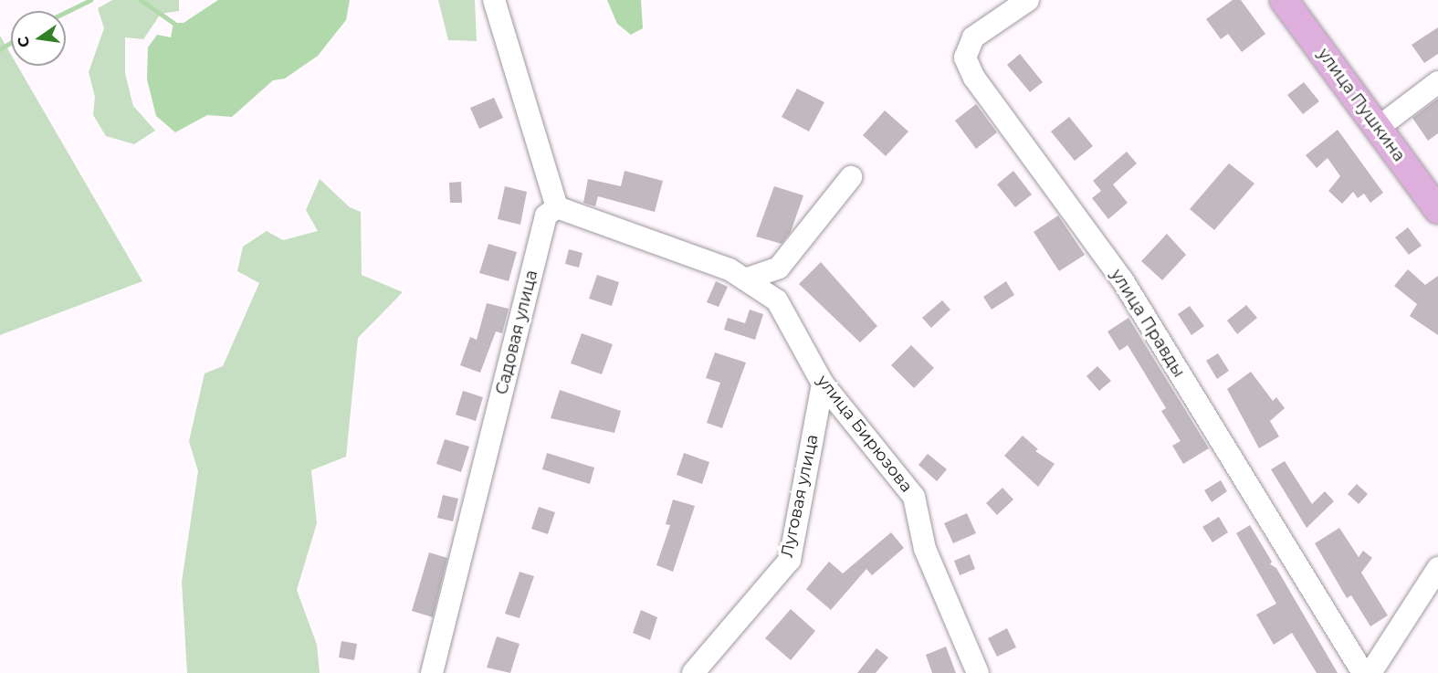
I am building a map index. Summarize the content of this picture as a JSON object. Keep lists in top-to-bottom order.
{
  "streets": {
    "main road": ["улица Пушкина"],
    "street": [
      "улица Правды",
      "Садовая улица",
      "улица Бирюзова",
      "Луговая улица"
    ]
  },
  "crossings": [
    ["Садовая улица", "улица Бирюзова"],
    ["улица Бирюзова", "Луговая улица"]
  ],
  "north": "left"
}
